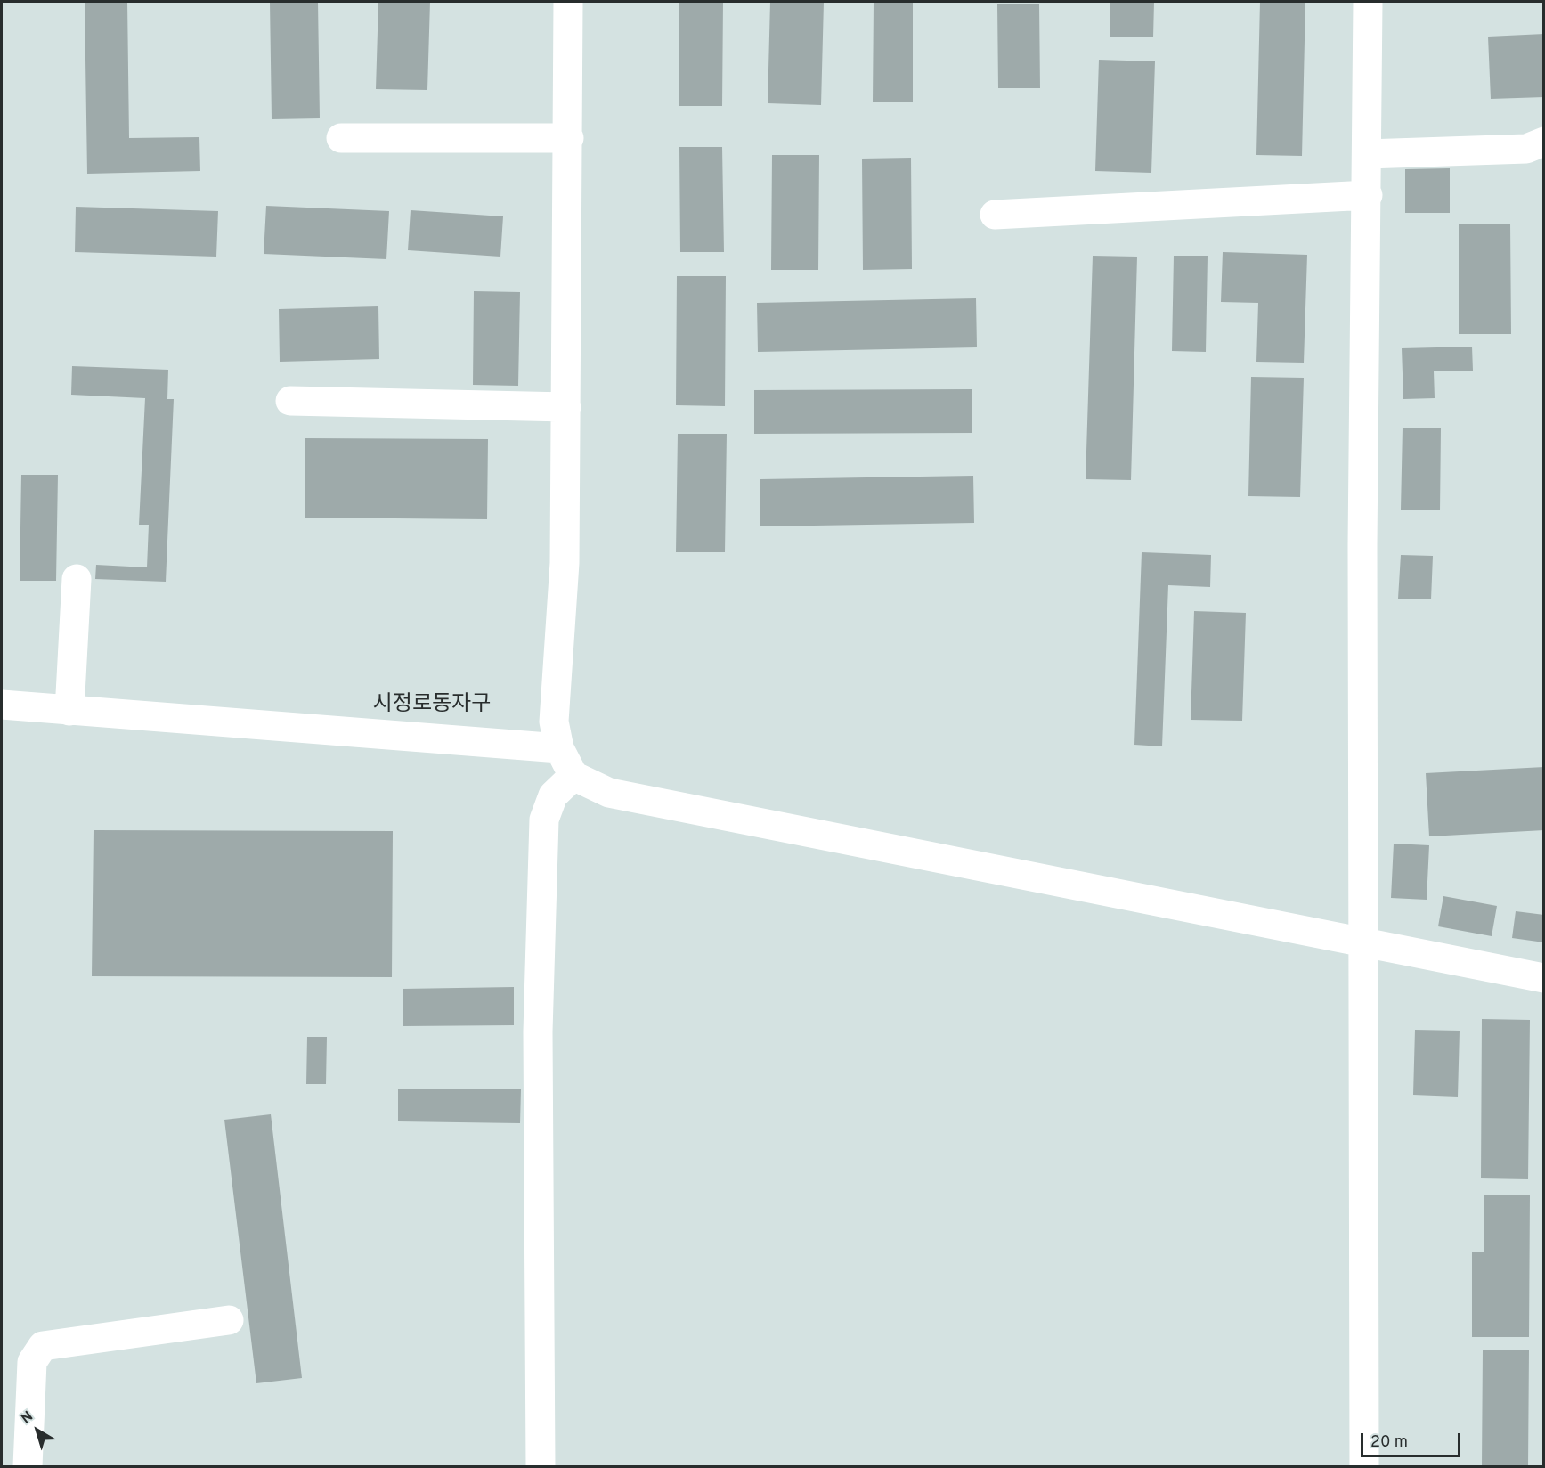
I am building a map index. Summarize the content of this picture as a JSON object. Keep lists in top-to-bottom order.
{
  "districts": ["시정로동자구"],
  "scale_bar": "20 m",
  "north": "top left"
}
